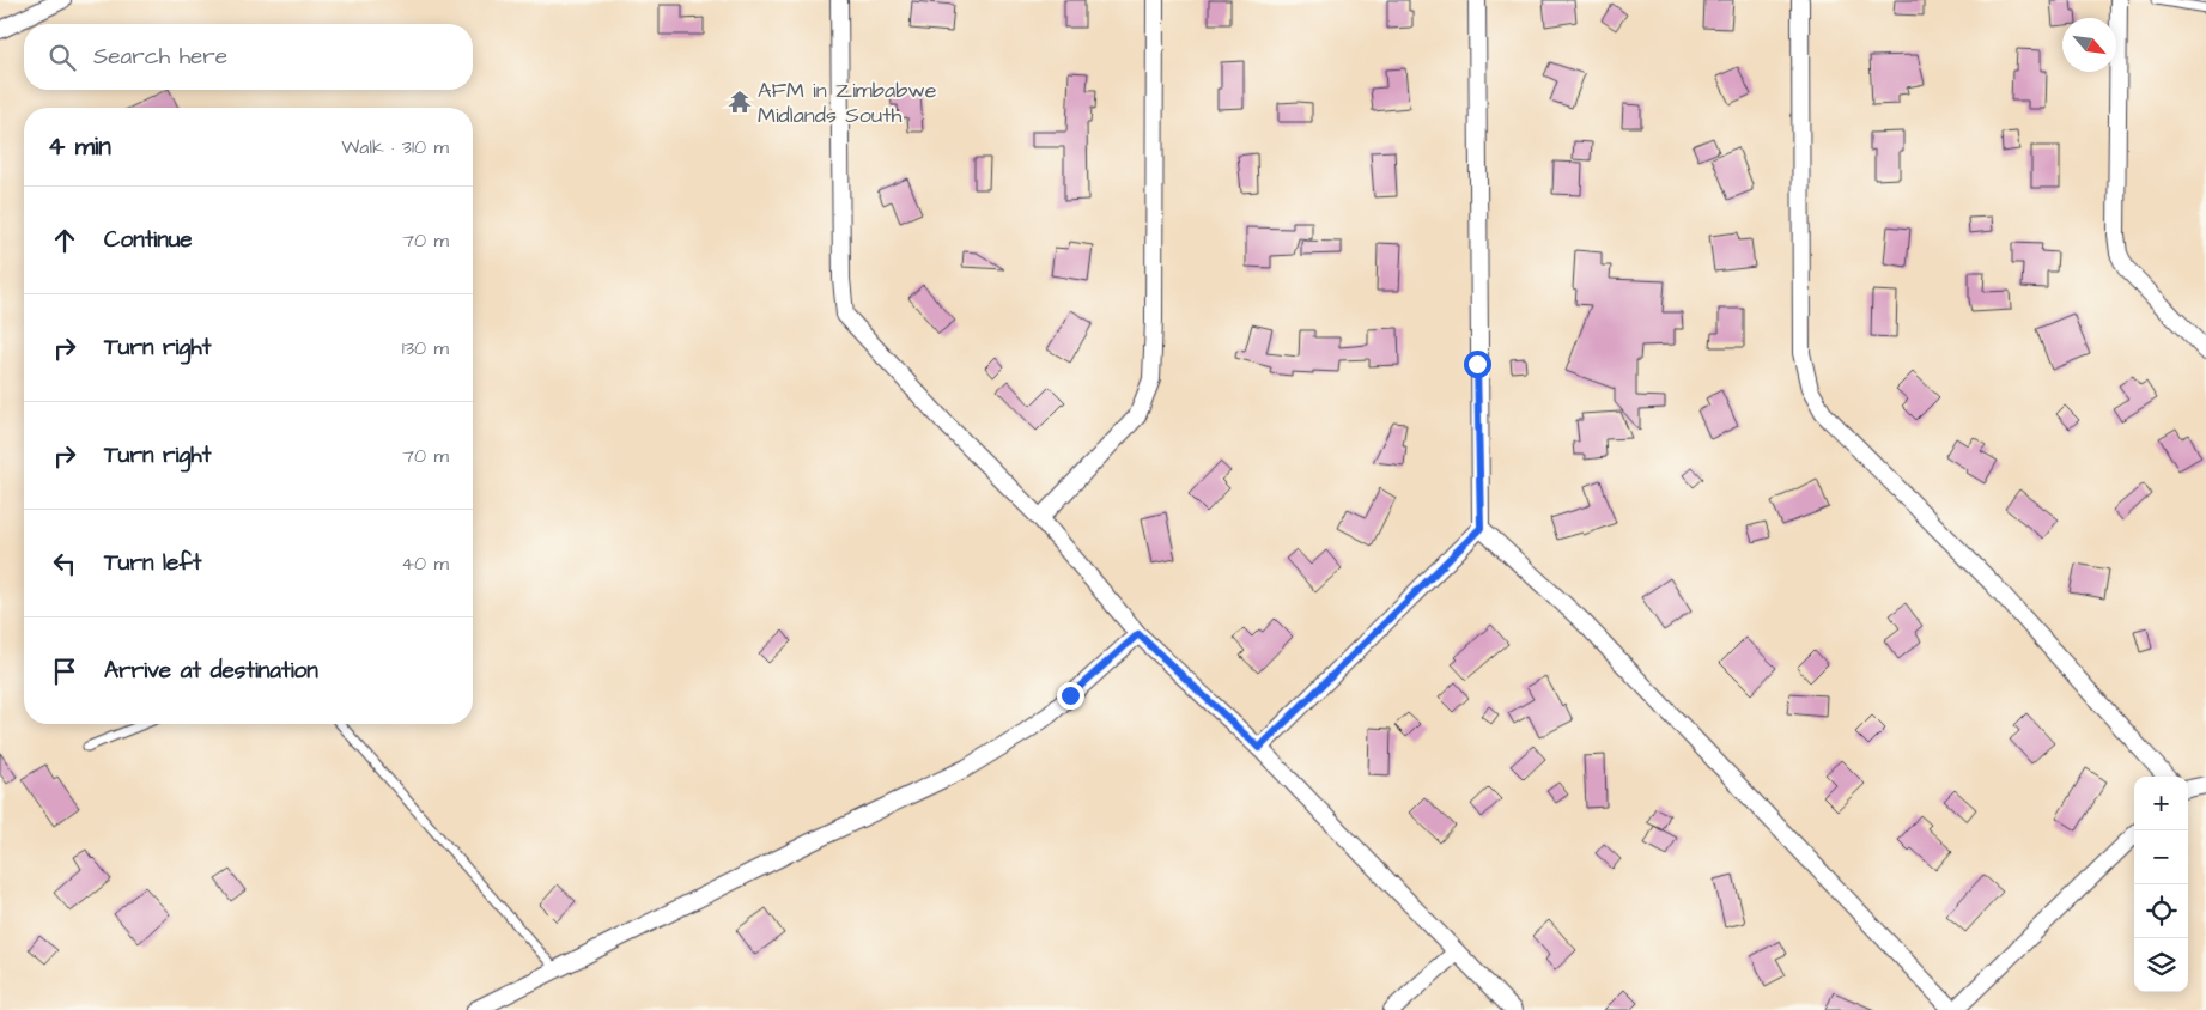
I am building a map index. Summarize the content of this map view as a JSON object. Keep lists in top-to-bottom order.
{
  "places": {
    "temple": ["AFM in Zimbabwe Midlands South"]
  },
  "north": "bottom right",
  "page": {
    "search": "Search here",
    "heading": ["4 min", "Walk · 310 m"],
    "list": [
      ["Continue", "70 m"],
      ["Turn right", "130 m"],
      ["Turn right", "70 m"],
      ["Turn left", "40 m"],
      "Arrive at destination"
    ],
    "map_buttons": ["+", "−"]
  }
}
